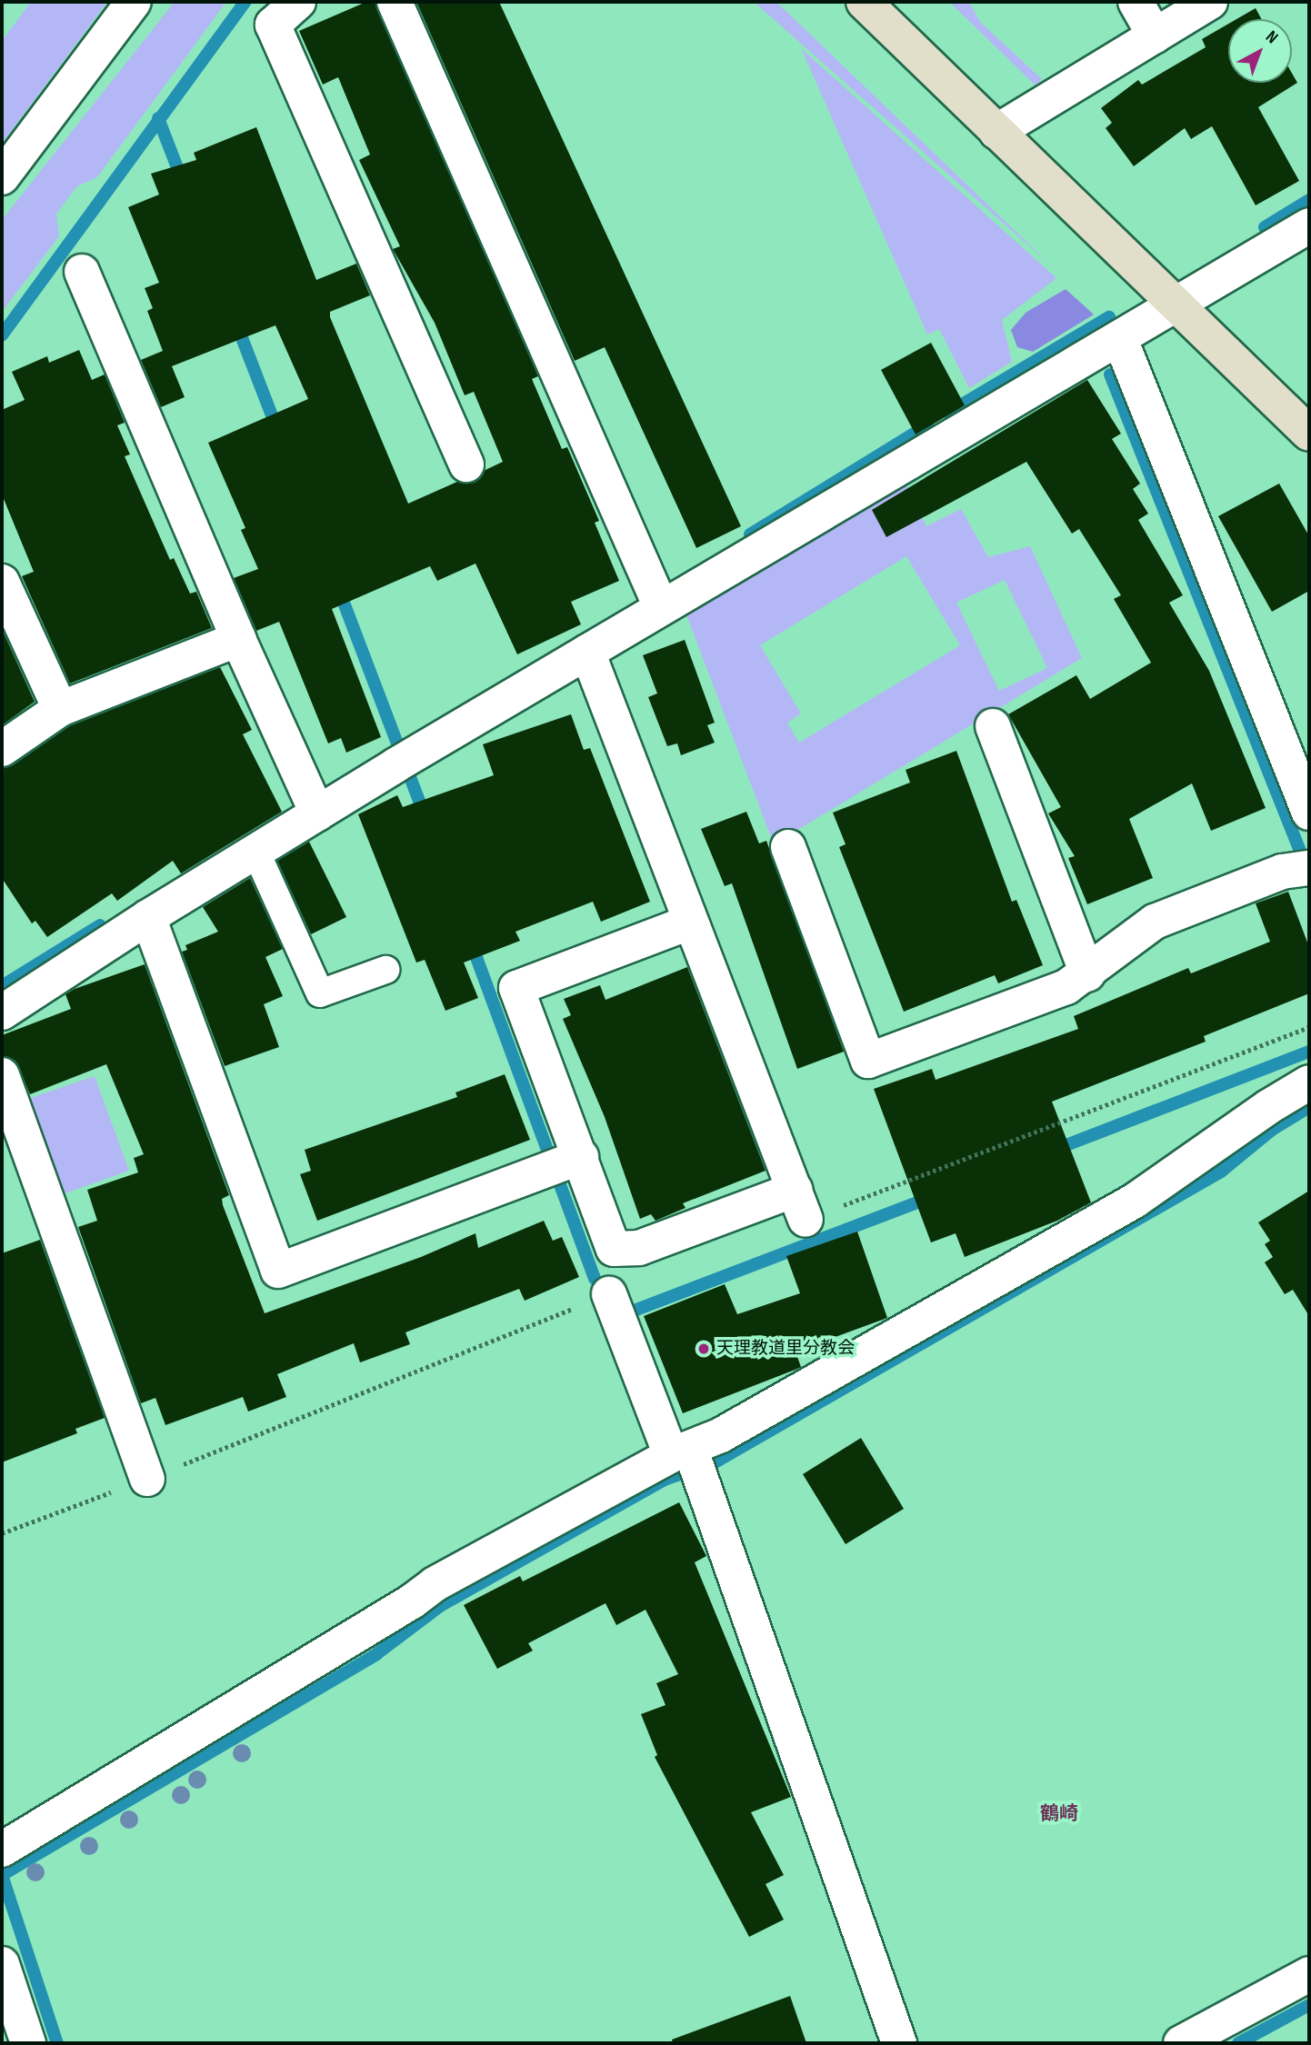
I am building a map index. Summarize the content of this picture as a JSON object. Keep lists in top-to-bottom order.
{
  "districts": ["鶴崎"],
  "places": ["天理教道里分教会"],
  "north": "top right"
}
